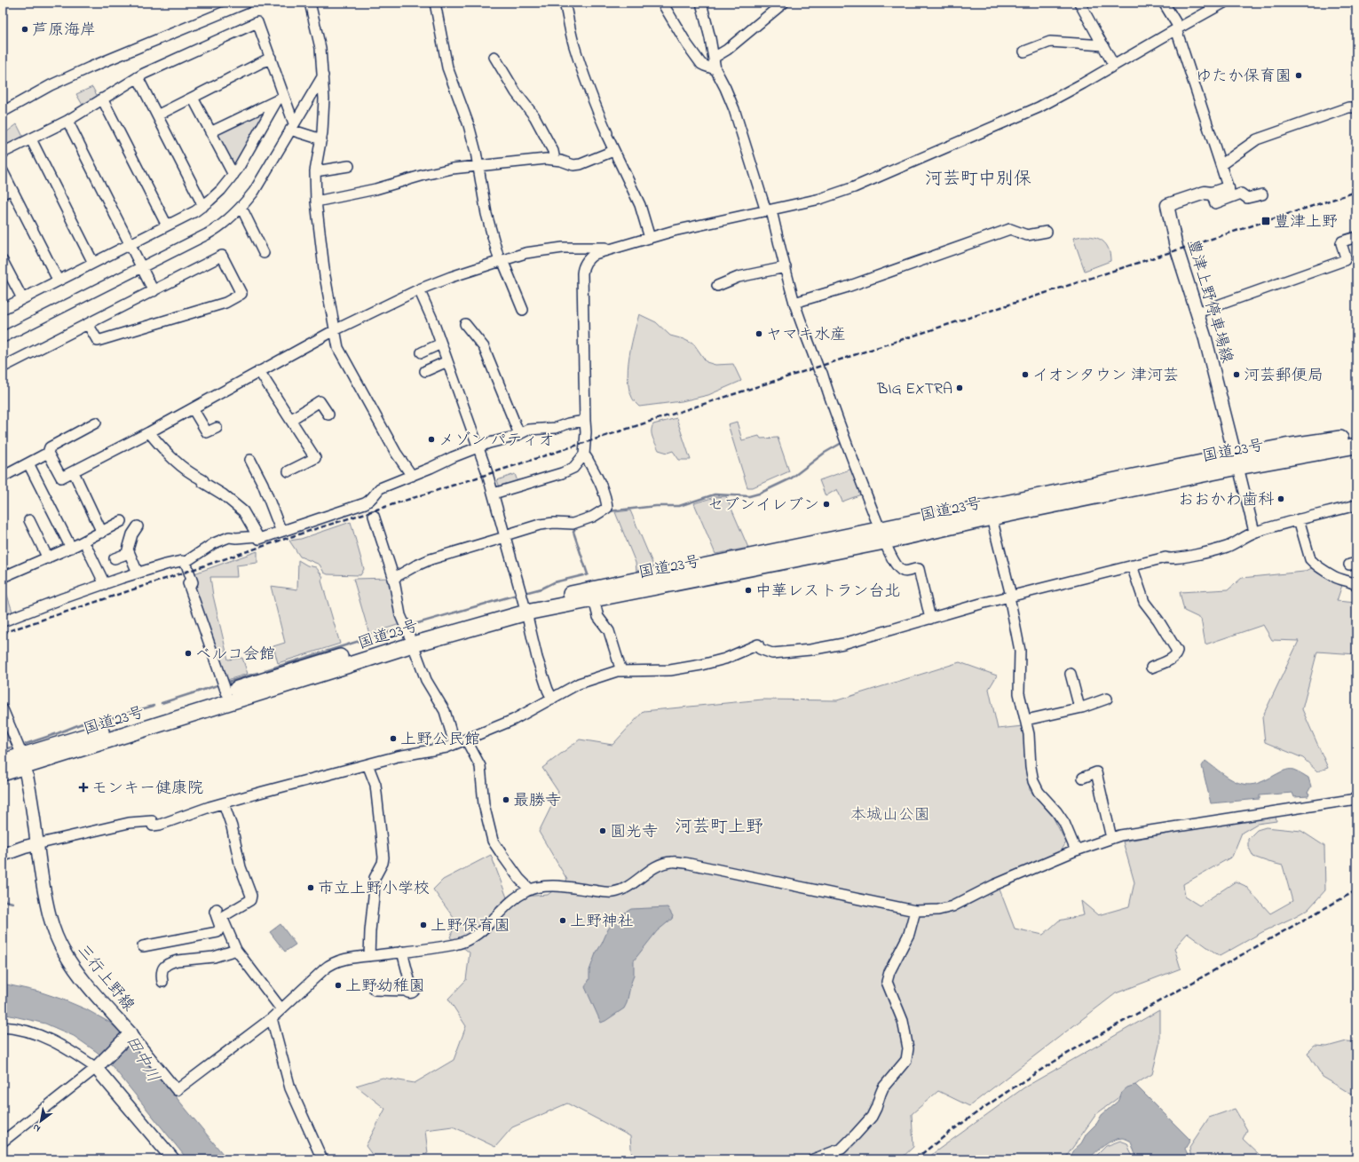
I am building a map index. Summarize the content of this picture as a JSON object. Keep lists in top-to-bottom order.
{
  "streets": {
    "highway": ["国道23号"],
    "main road": ["豊津上野停車場線", "三行上野線"]
  },
  "crossings": [
    ["豊津上野停車場線", "国道23号"],
    ["国道23号", "三行上野線"]
  ],
  "districts": ["河芸町中別保", "河芸町上野"],
  "water": ["田中川"],
  "parks": ["本城山公園"],
  "places": {
    "other": [
      "芦原海岸",
      "ゆたか保育園",
      "ヤマキ水産",
      "イオンタウン 津河芸",
      "河芸郵便局",
      "BIG EXTRA",
      "メゾン パティオ",
      "おおかわ歯科",
      "セブンイレブン",
      "中華レストラン台北",
      "ベルコ会館",
      "上野公民館",
      "最勝寺",
      "圓光寺",
      "市立上野小学校",
      "上野神社",
      "上野保育園",
      "上野幼稚園"
    ],
    "transit": ["豊津上野"],
    "health": ["モンキー健康院"]
  },
  "north": "bottom left"
}
